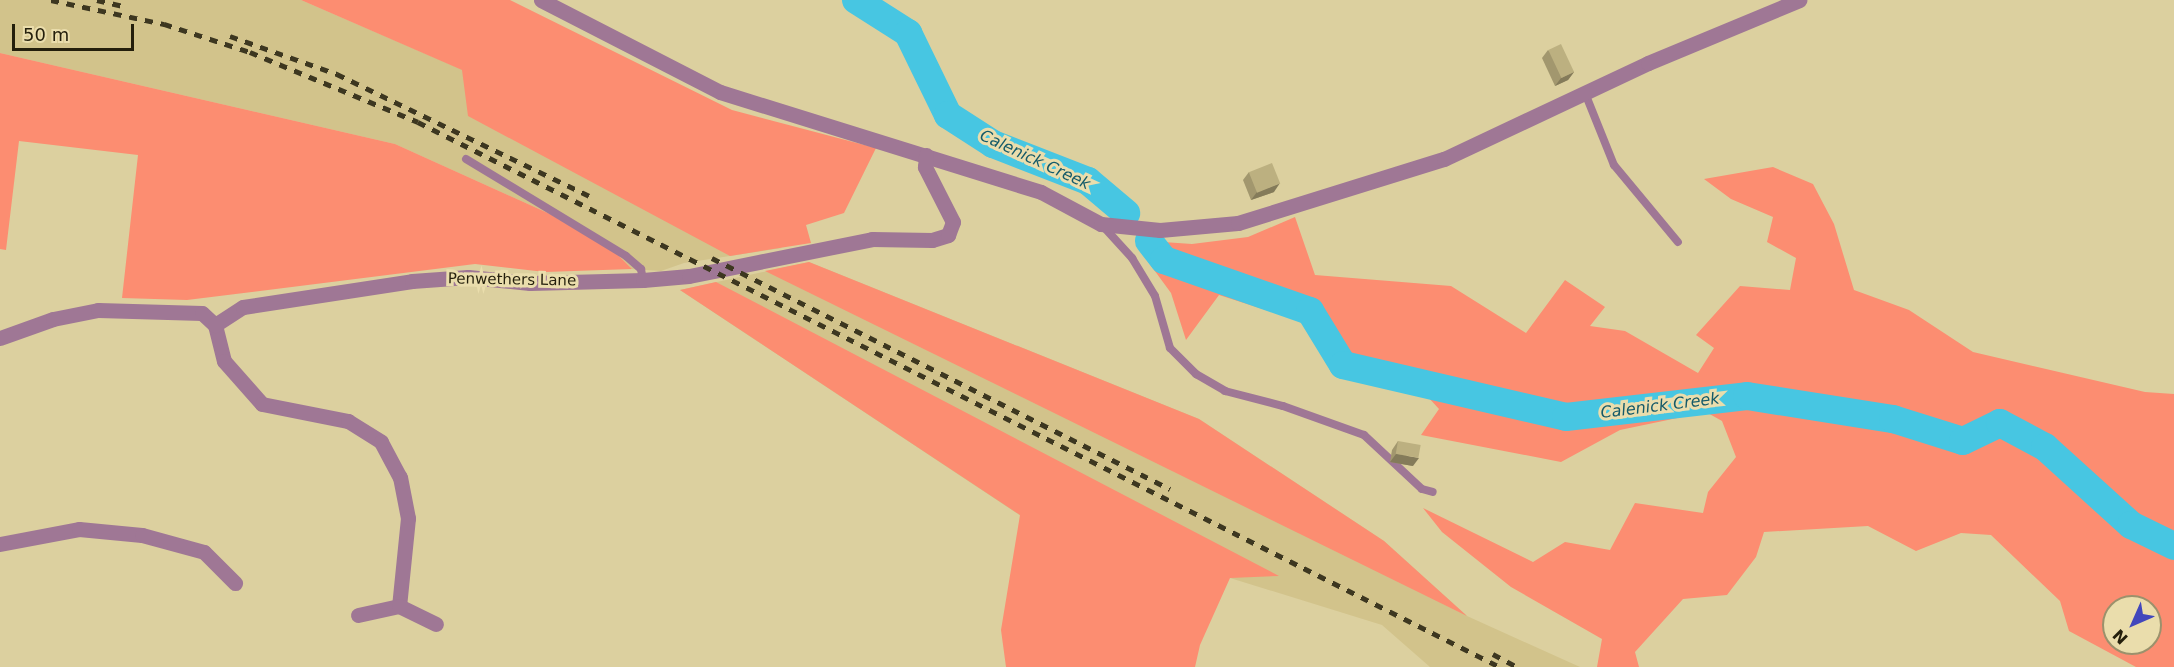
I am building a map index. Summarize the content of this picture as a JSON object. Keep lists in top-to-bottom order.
{
  "streets": {
    "street": ["Penwethers Lane"]
  },
  "water": ["Calenick Creek"],
  "scale_bar": "50 m",
  "north": "bottom left"
}
